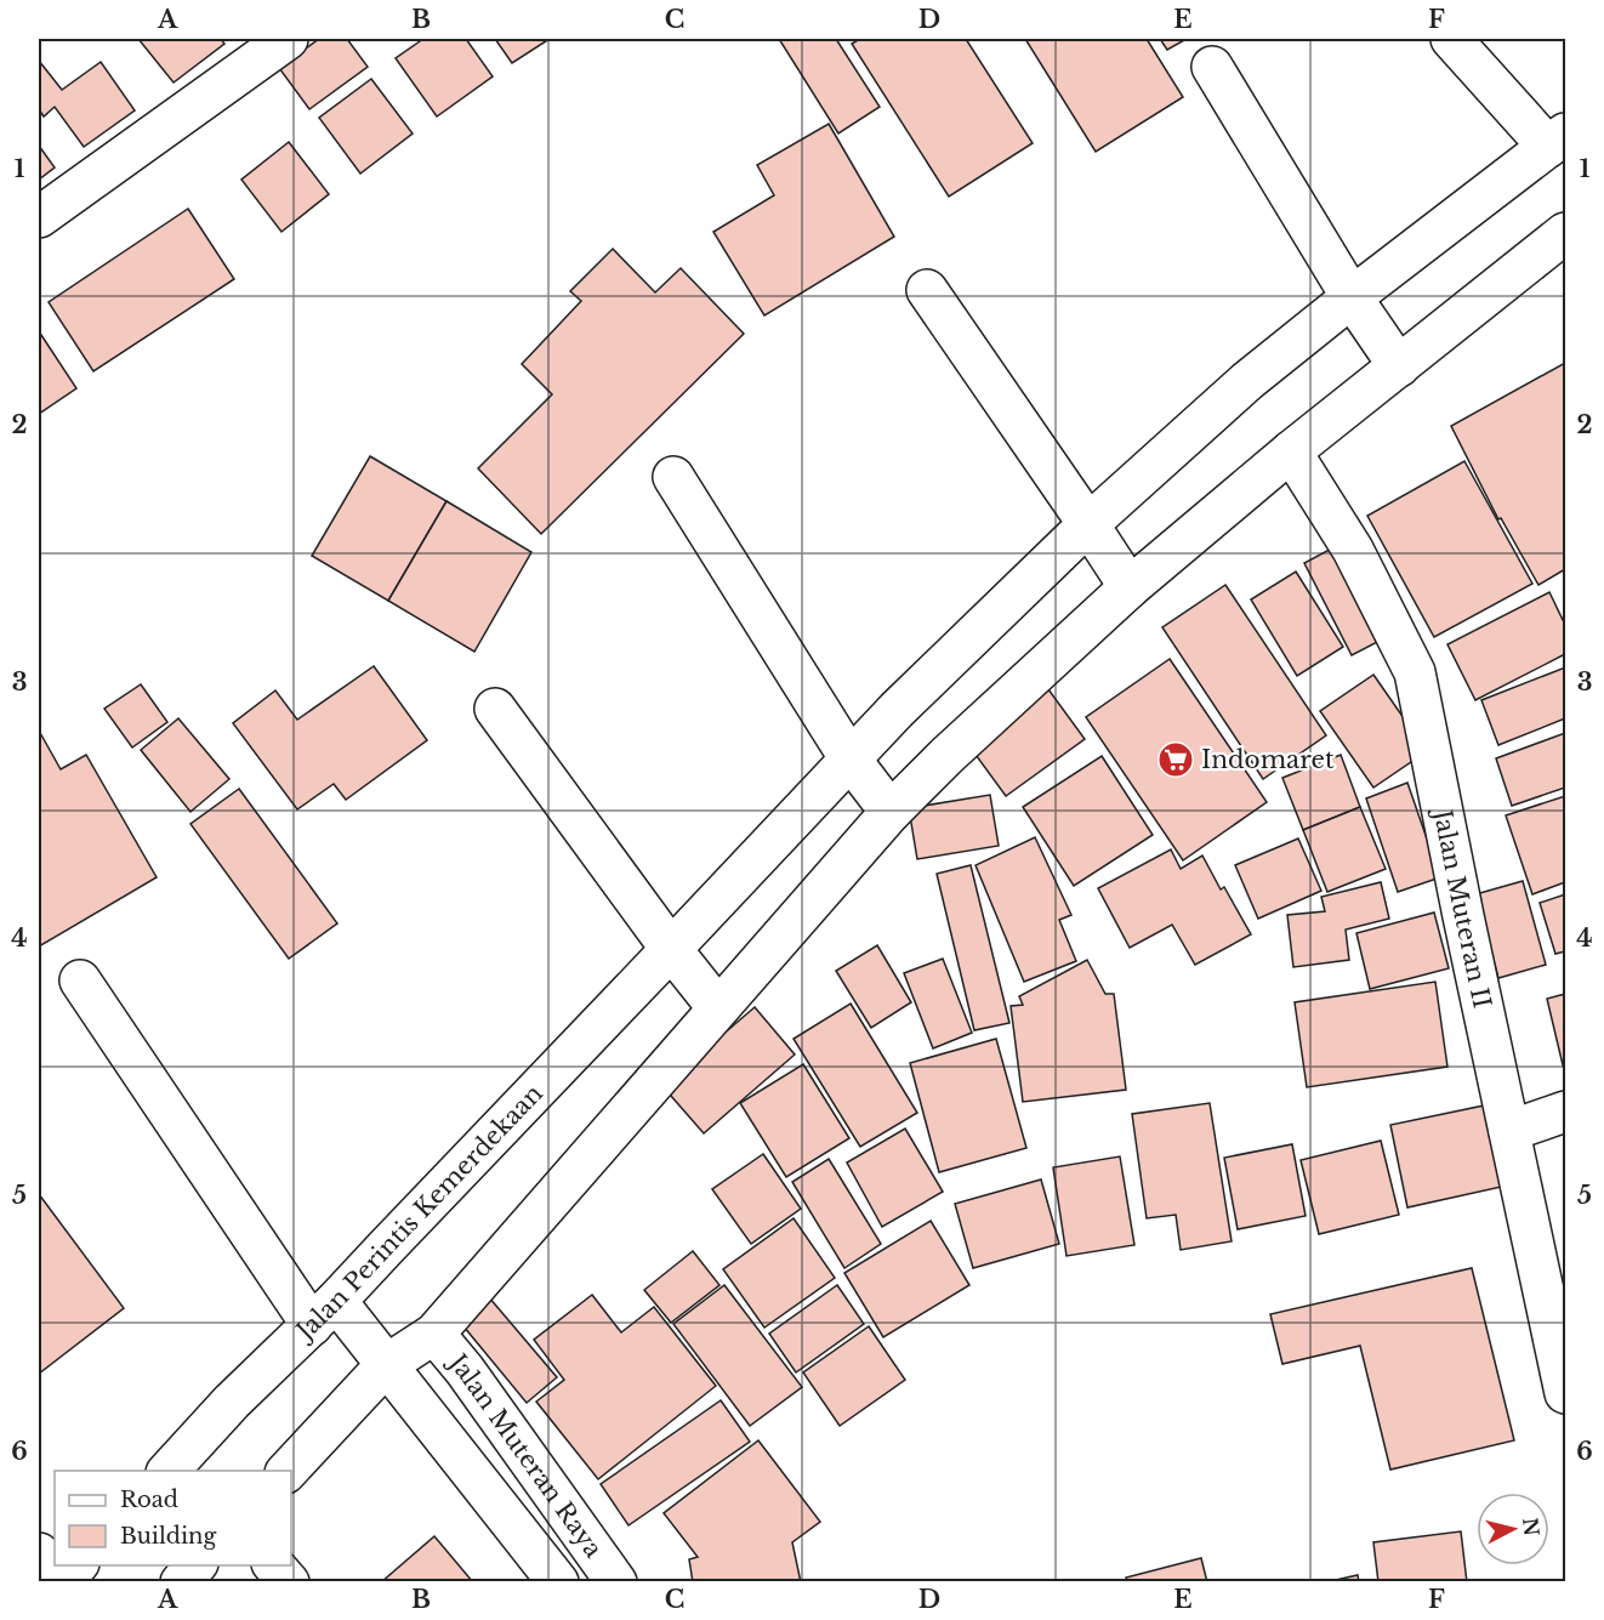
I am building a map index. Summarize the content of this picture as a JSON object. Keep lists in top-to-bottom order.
{
  "streets": {
    "main road": ["Jalan Muteran II", "Jalan Perintis Kemerdekaan", "Jalan Muteran Raya"]
  },
  "places": {
    "supermarket": ["Indomaret"]
  },
  "legend": ["Road", "Building"],
  "north": "right",
  "grid": {
    "columns": [
      "A",
      "B",
      "C",
      "D",
      "E",
      "F"
    ],
    "rows": [
      "1",
      "2",
      "3",
      "4",
      "5",
      "6"
    ]
  }
}
